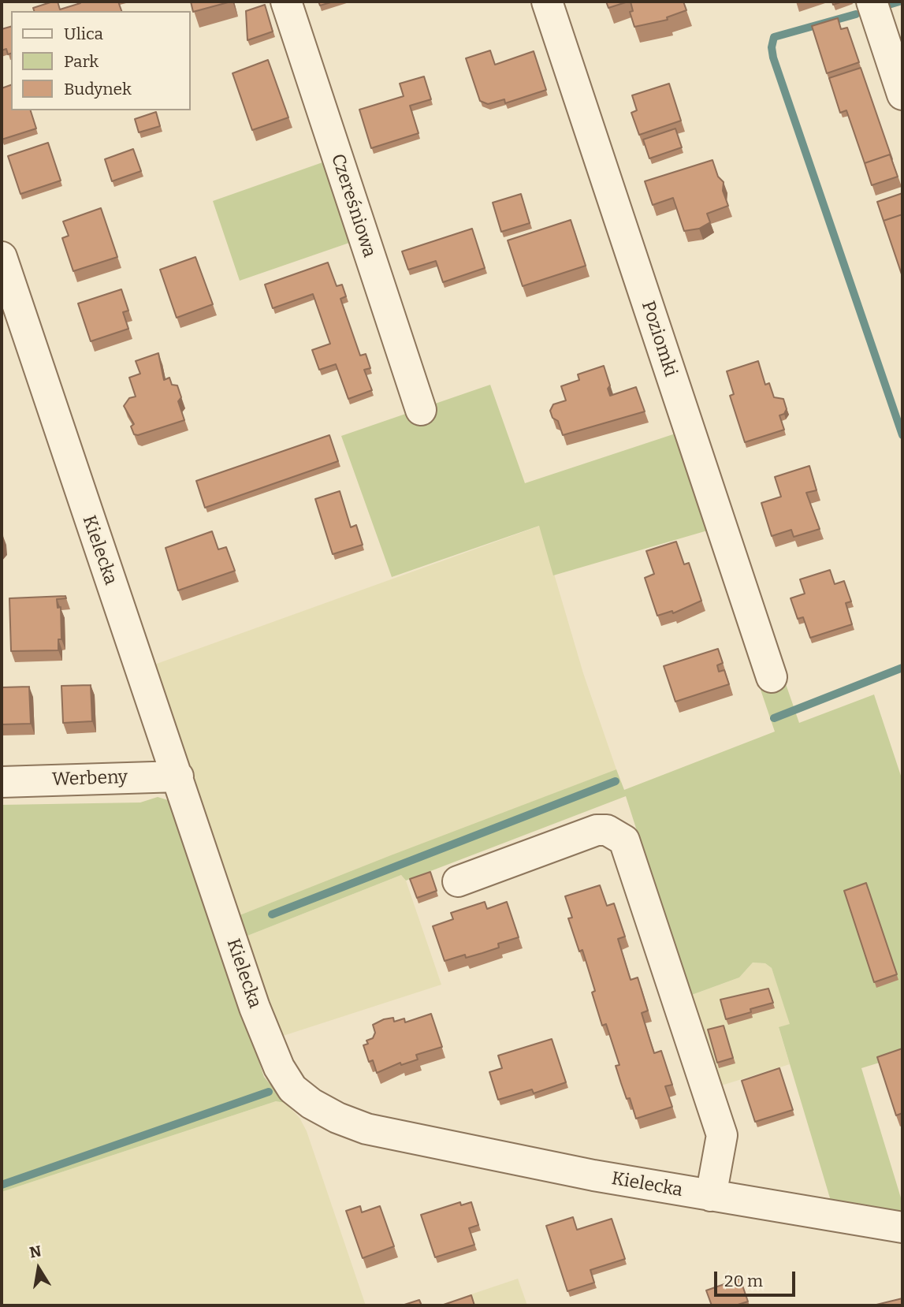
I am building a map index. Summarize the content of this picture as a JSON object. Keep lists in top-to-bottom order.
{
  "streets": {
    "street": [
      "Czereśniowa",
      "Poziomki",
      "Kielecka",
      "Werbeny"
    ]
  },
  "crossings": [
    ["Kielecka", "Werbeny"]
  ],
  "legend": ["Ulica", "Park", "Budynek"],
  "scale_bar": "20 m",
  "north": "top"
}
